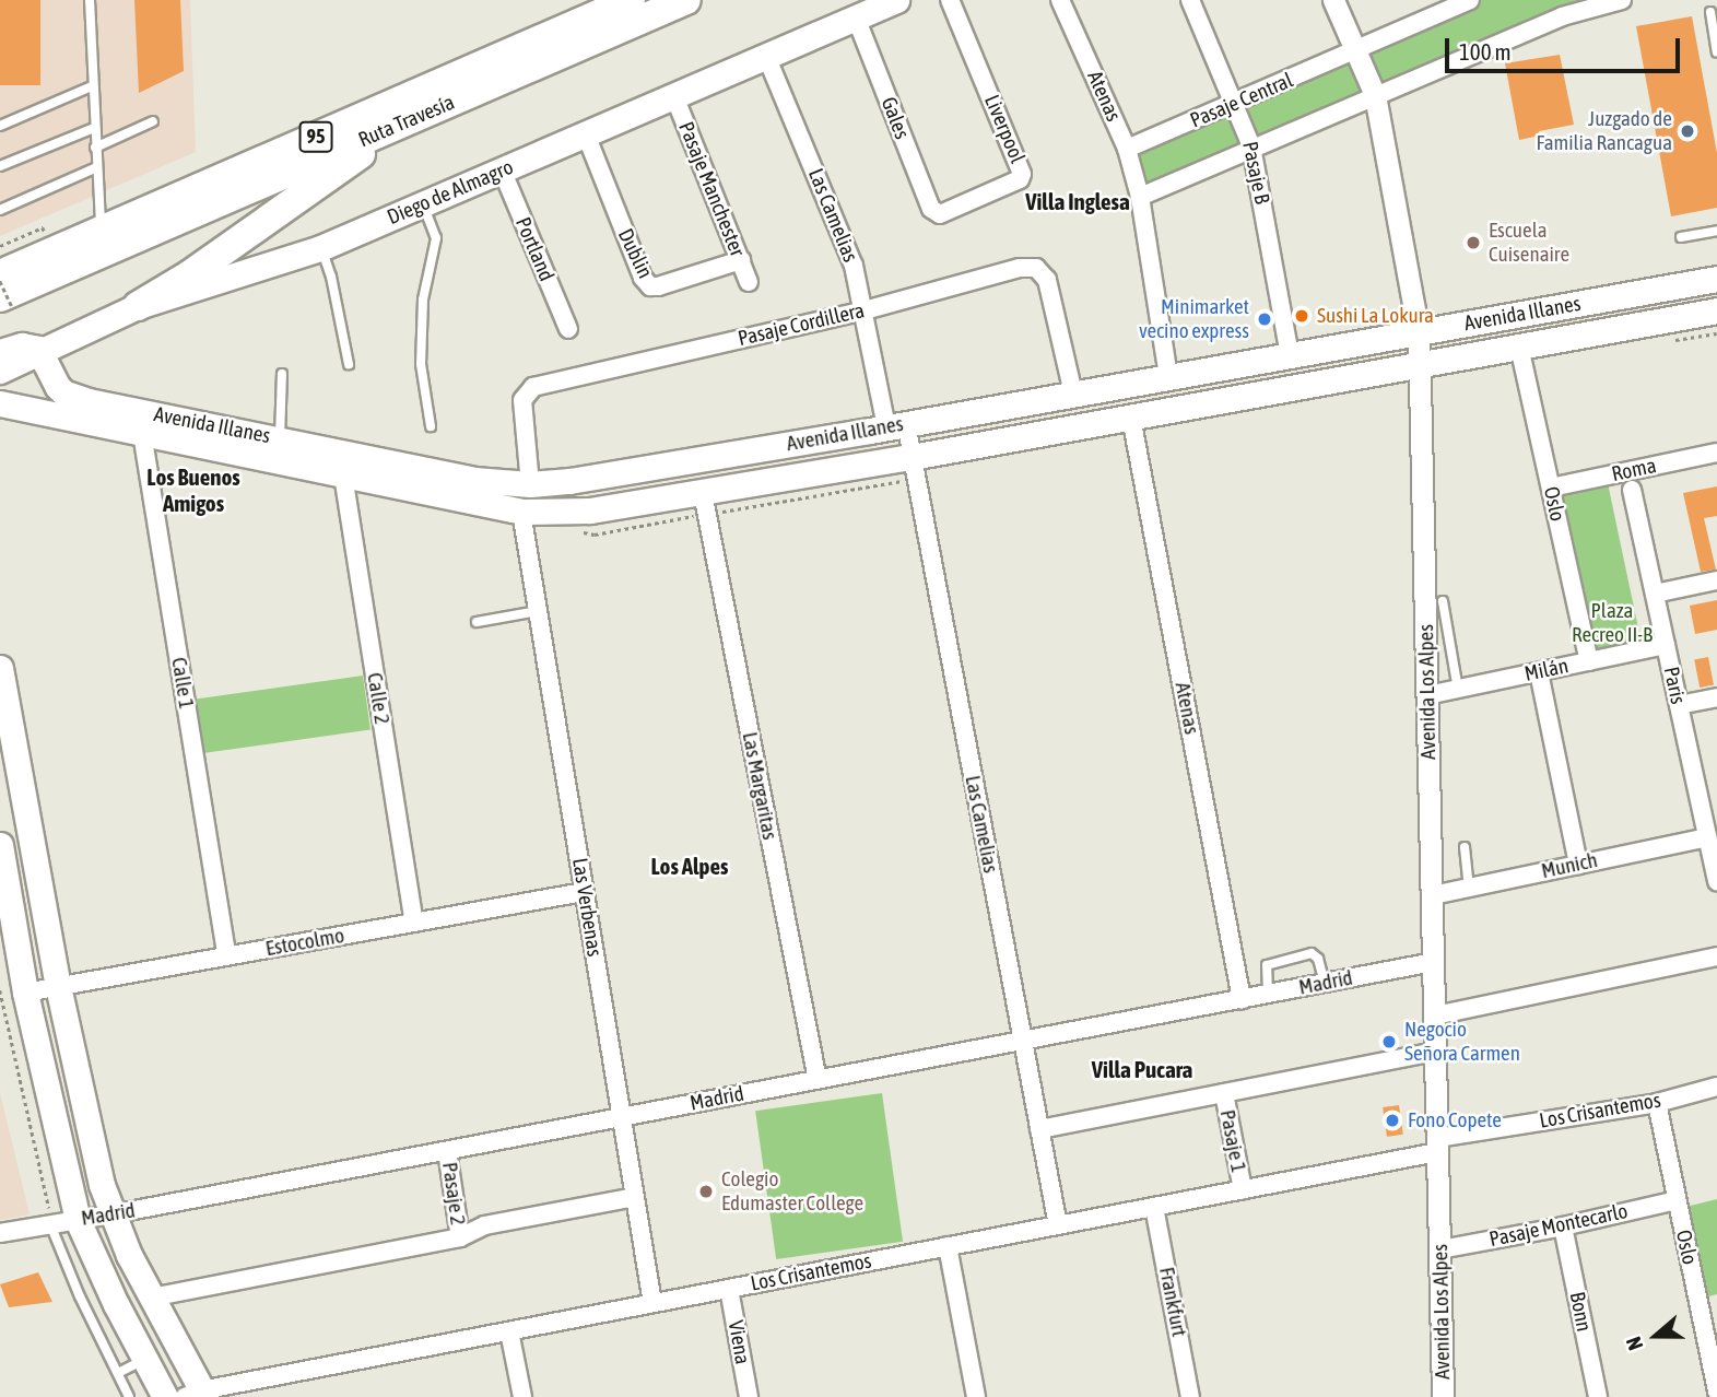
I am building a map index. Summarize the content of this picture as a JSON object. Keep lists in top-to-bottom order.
{
  "streets": {
    "highway": ["Ruta Travesía", "95"],
    "main road": ["Diego de Almagro", "Avenida Illanes"],
    "street": [
      "Atenas",
      "Pasaje Central",
      "Gales",
      "Liverpool",
      "Pasaje B",
      "Pasaje Manchester",
      "Las Camelias",
      "Portland",
      "Dublin",
      "Pasaje Cordillera",
      "Roma",
      "Oslo",
      "Milán",
      "Calle 1",
      "Paris",
      "Avenida Los Alpes",
      "Calle 2",
      "Las Margaritas",
      "Munich",
      "Las Verbenas",
      "Estocolmo",
      "Madrid",
      "Los Crisantemos",
      "Pasaje 1",
      "Pasaje 2",
      "Pasaje Montecarlo",
      "Frankfurt",
      "Bonn",
      "Viena"
    ]
  },
  "crossings": [
    ["Atenas", "Pasaje Central"],
    ["Atenas", "Avenida Illanes"],
    ["Atenas", "Madrid"],
    ["Pasaje Central", "Pasaje B"],
    ["Pasaje Central", "Avenida Los Alpes"],
    ["Gales", "Liverpool"],
    ["Gales", "Diego de Almagro"],
    ["Pasaje B", "Avenida Illanes"],
    ["Pasaje Manchester", "Diego de Almagro"],
    ["Pasaje Manchester", "Dublin"],
    ["Diego de Almagro", "Las Camelias"],
    ["Diego de Almagro", "Portland"],
    ["Diego de Almagro", "Dublin"],
    ["Diego de Almagro", "Avenida Illanes"],
    ["Las Camelias", "Avenida Illanes"],
    ["Las Camelias", "Pasaje Cordillera"],
    ["Las Camelias", "Madrid"],
    ["Las Camelias", "Los Crisantemos"],
    ["Avenida Illanes", "Pasaje Cordillera"],
    ["Avenida Illanes", "Oslo"],
    ["Avenida Illanes", "Calle 1"],
    ["Avenida Illanes", "Avenida Los Alpes"],
    ["Avenida Illanes", "Calle 2"],
    ["Avenida Illanes", "Las Margaritas"],
    ["Avenida Illanes", "Las Verbenas"],
    ["Roma", "Oslo"],
    ["Oslo", "Milán"],
    ["Oslo", "Los Crisantemos"],
    ["Oslo", "Pasaje Montecarlo"],
    ["Milán", "Paris"],
    ["Milán", "Avenida Los Alpes"],
    ["Calle 1", "Estocolmo"],
    ["Paris", "Munich"],
    ["Avenida Los Alpes", "Munich"],
    ["Avenida Los Alpes", "Madrid"],
    ["Avenida Los Alpes", "Los Crisantemos"],
    ["Avenida Los Alpes", "Pasaje Montecarlo"],
    ["Calle 2", "Estocolmo"],
    ["Las Margaritas", "Madrid"],
    ["Las Verbenas", "Estocolmo"],
    ["Las Verbenas", "Madrid"],
    ["Las Verbenas", "Los Crisantemos"],
    ["Madrid", "Pasaje 2"],
    ["Los Crisantemos", "Pasaje 1"],
    ["Los Crisantemos", "Frankfurt"],
    ["Los Crisantemos", "Viena"],
    ["Pasaje Montecarlo", "Bonn"]
  ],
  "districts": [
    "Villa Inglesa",
    "Los Buenos Amigos",
    "Los Alpes",
    "Villa Pucara"
  ],
  "parks": ["Plaza Recreo II-B"],
  "places": [
    "Juzgado de Familia Rancagua",
    "Escuela Cuisenaire",
    "Sushi La Lokura",
    "Minimarket vecino express",
    "Negocio Señora Carmen",
    "Fono Copete",
    "Colegio Edumaster College"
  ],
  "scale_bar": "100 m",
  "north": "left"
}
